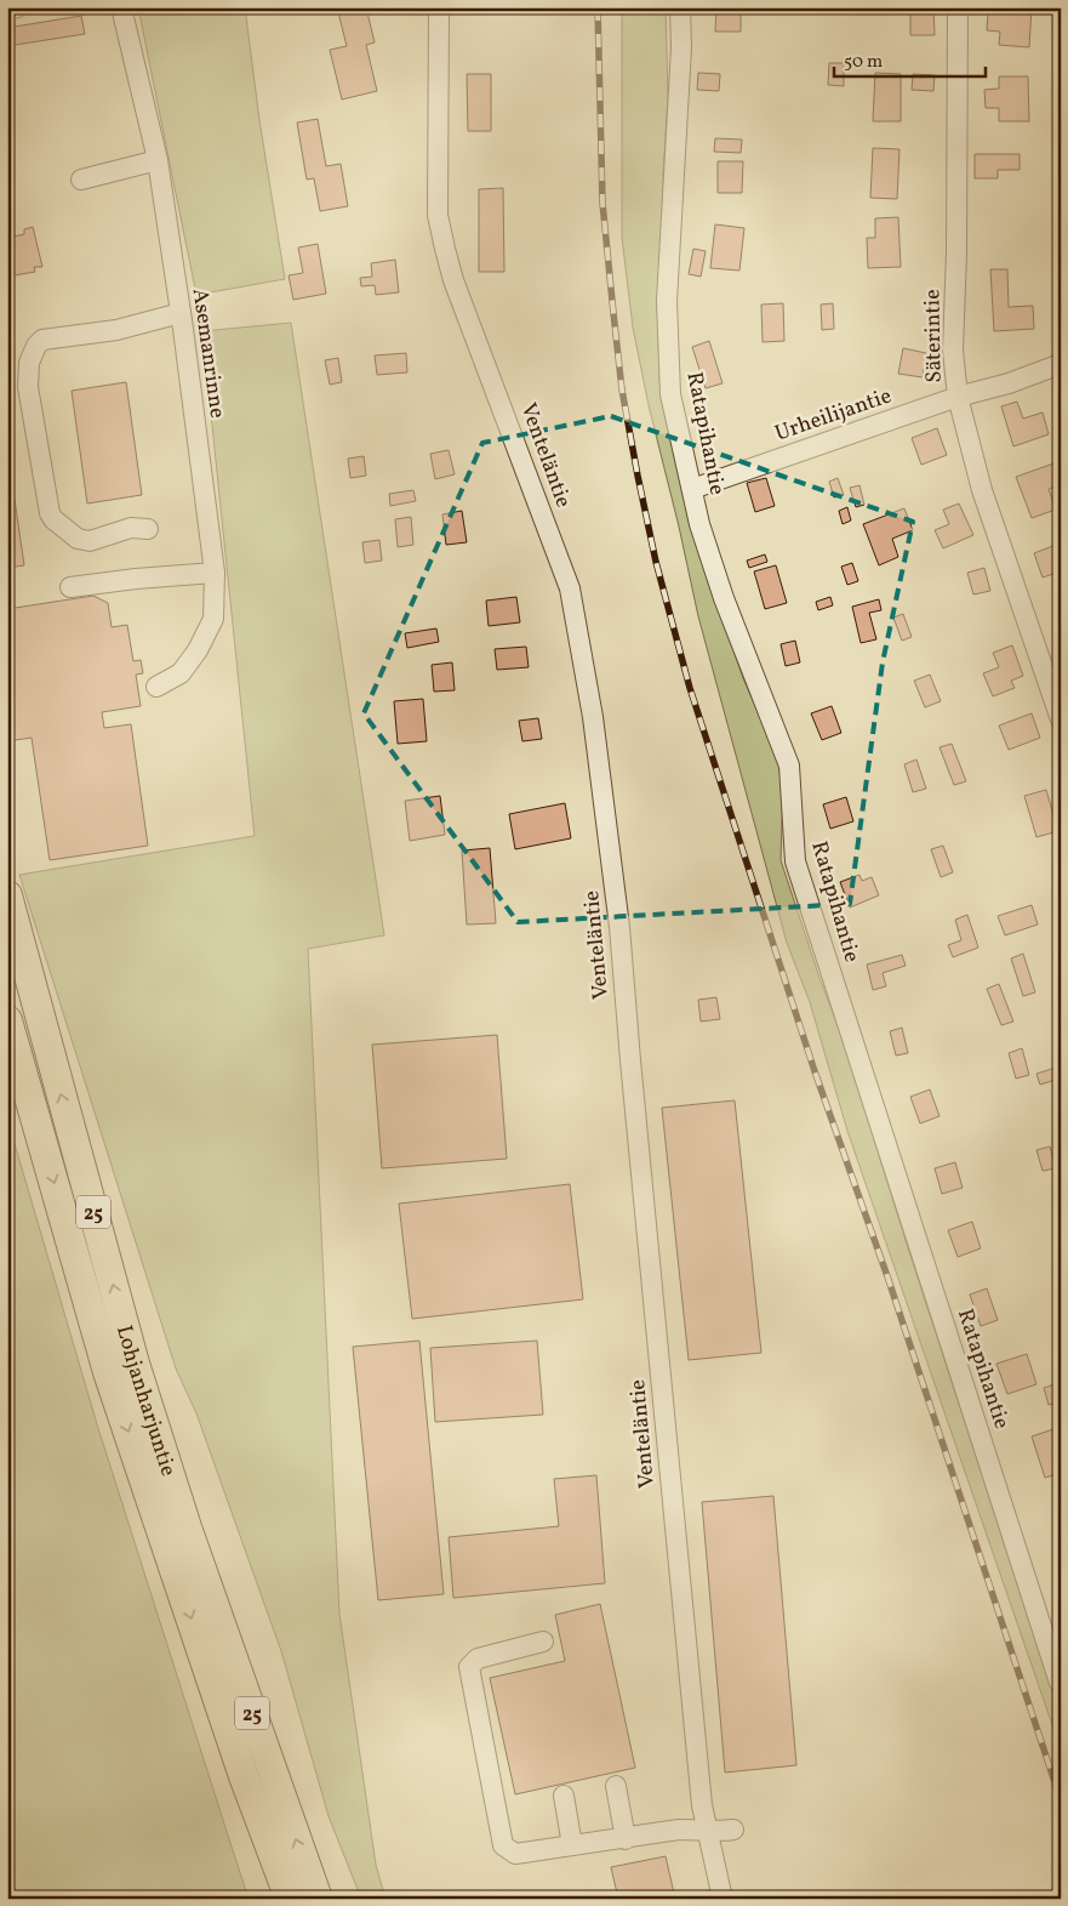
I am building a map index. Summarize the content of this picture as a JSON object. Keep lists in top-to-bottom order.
{
  "streets": {
    "highway": ["25", "Lohjanharjuntie"],
    "street": [
      "Säterintie",
      "Asemanrinne",
      "Urheilijantie",
      "Ratapihantie",
      "Venteläntie"
    ]
  },
  "crossings": [
    ["Säterintie", "Urheilijantie"],
    ["Urheilijantie", "Ratapihantie"]
  ],
  "scale_bar": "50 m"
}
